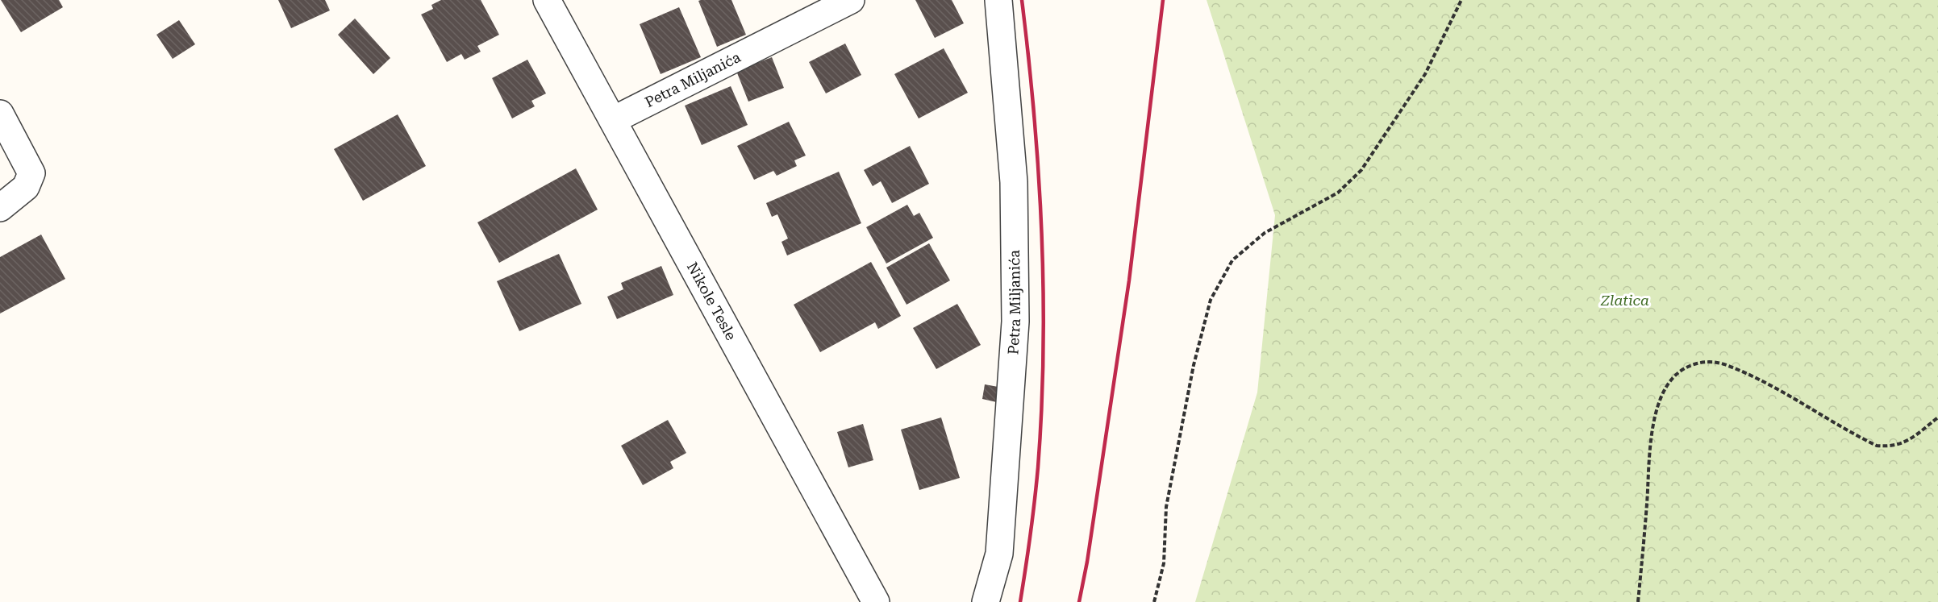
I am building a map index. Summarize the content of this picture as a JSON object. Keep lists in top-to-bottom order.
{
  "streets": {
    "street": ["Petra Miljanića", "Nikole Tesle"]
  },
  "crossings": [
    ["Petra Miljanića", "Nikole Tesle"]
  ],
  "parks": ["Zlatica"]
}
